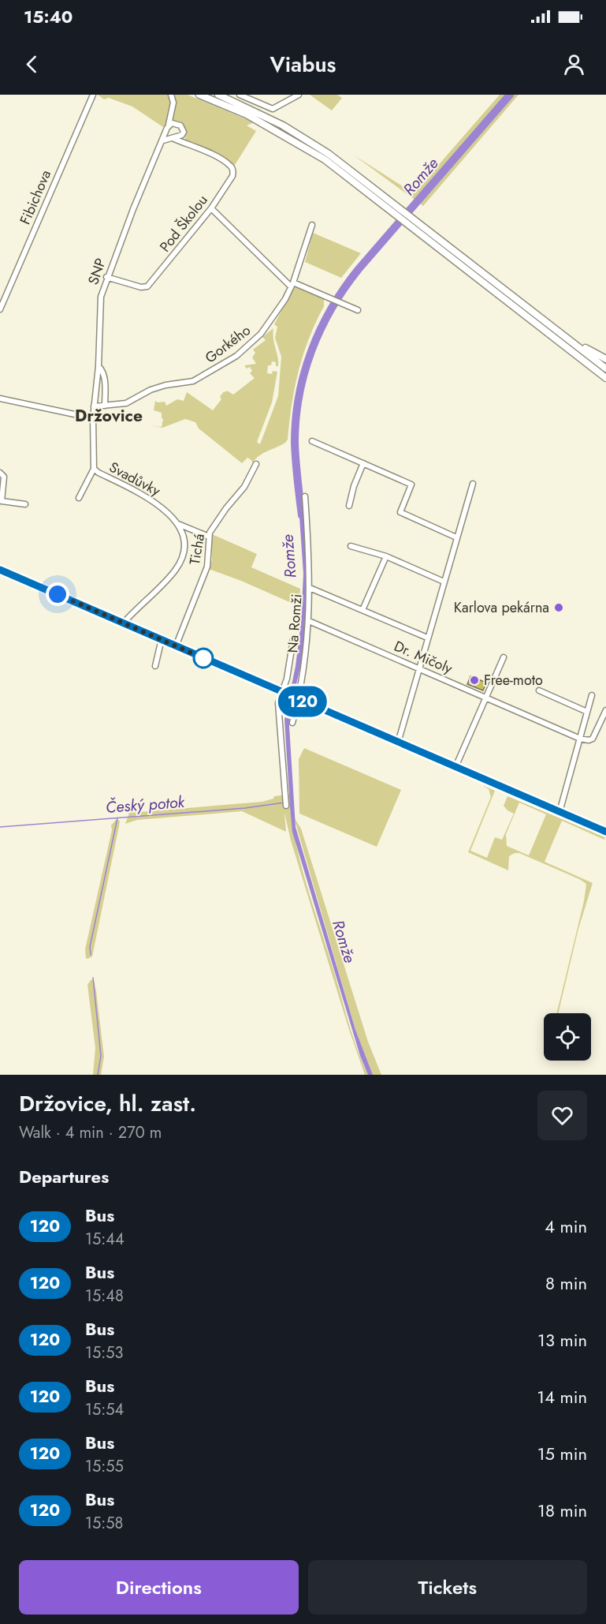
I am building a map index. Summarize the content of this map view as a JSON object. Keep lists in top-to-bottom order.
{
  "streets": {
    "street": [
      "Fibichova",
      "Pod Školou",
      "SNP",
      "Gorkého",
      "Svadůvky",
      "Tichá",
      "Na Romži",
      "Dr. Mičoly"
    ]
  },
  "crossings": [
    ["Pod Školou", "SNP"],
    ["SNP", "Gorkého"],
    ["SNP", "Svadůvky"],
    ["Na Romži", "Dr. Mičoly"]
  ],
  "districts": ["Držovice"],
  "water": ["Romže", "Český potok"],
  "places": ["Karlova pekárna", "Free-moto"],
  "lines": ["bus line 120"],
  "page": {
    "status": "15:40",
    "header": "Viabus",
    "on_map": "120",
    "heading": [
      ["Držovice, hl. zast.", "Walk · 4 min · 270 m"],
      "Departures"
    ],
    "list": [
      {
        "mark": "120",
        "name": "Bus",
        "note": "15:44",
        "value": "4 min"
      },
      {
        "mark": "120",
        "name": "Bus",
        "note": "15:48",
        "value": "8 min"
      },
      {
        "mark": "120",
        "name": "Bus",
        "note": "15:53",
        "value": "13 min"
      },
      {
        "mark": "120",
        "name": "Bus",
        "note": "15:54",
        "value": "14 min"
      },
      {
        "mark": "120",
        "name": "Bus",
        "note": "15:55",
        "value": "15 min"
      },
      {
        "mark": "120",
        "name": "Bus",
        "note": "15:58",
        "value": "18 min"
      }
    ],
    "buttons": ["Directions", "Tickets"]
  }
}
